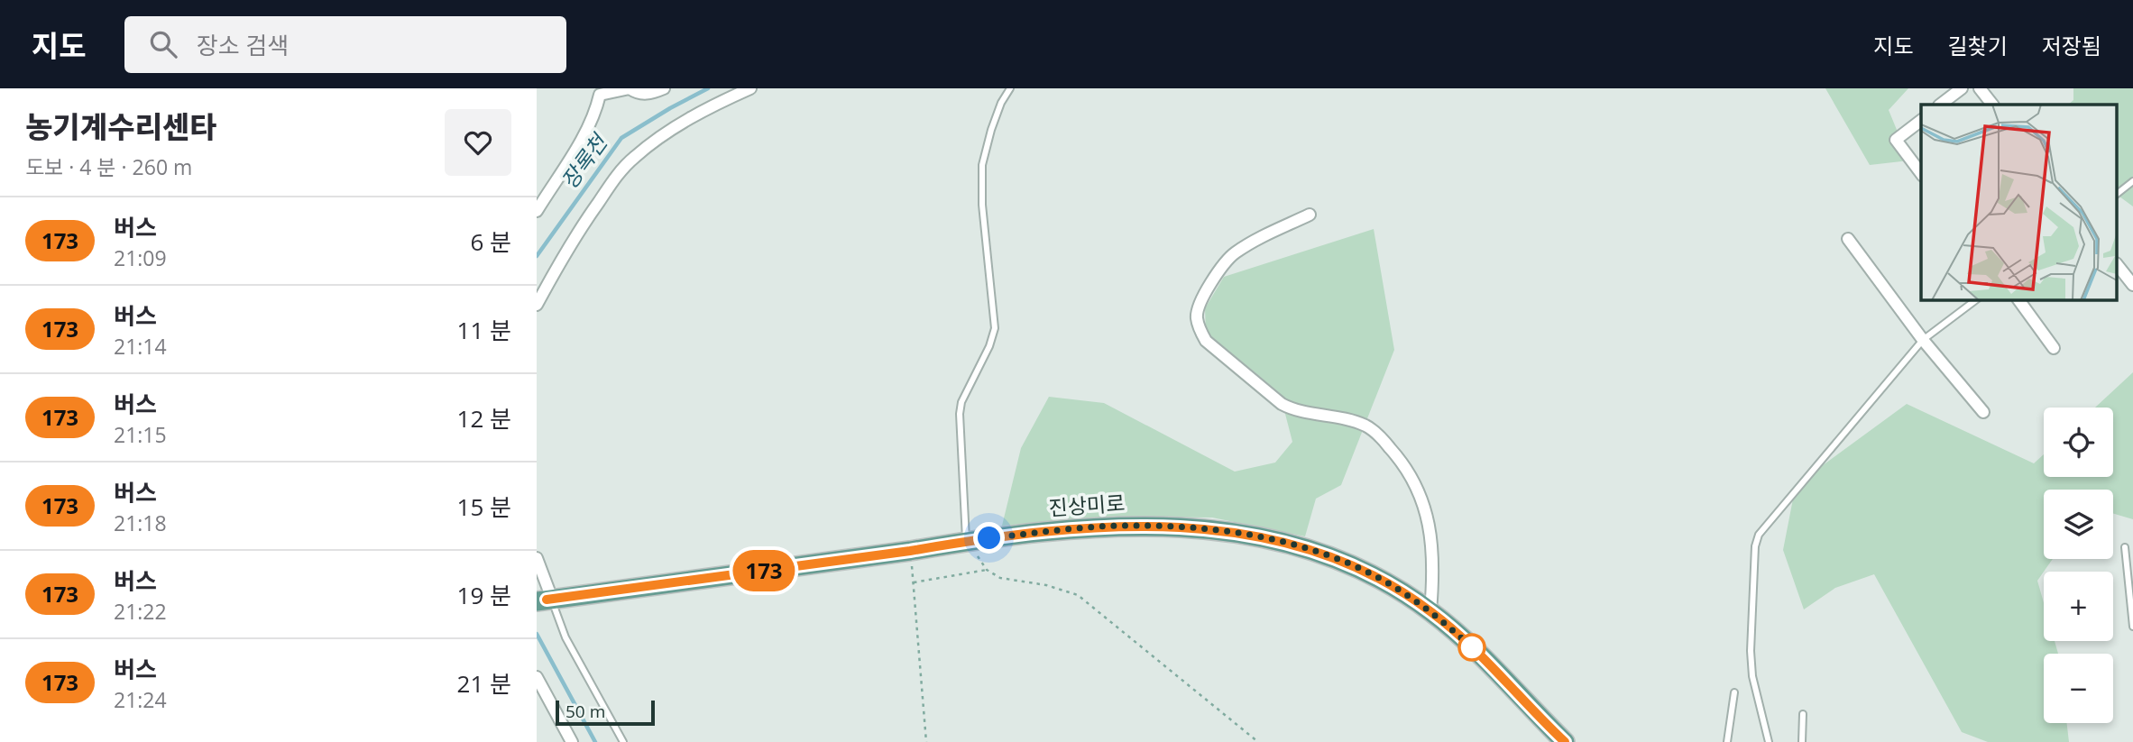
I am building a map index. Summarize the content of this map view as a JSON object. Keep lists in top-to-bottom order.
{
  "streets": {
    "main road": ["진상미로"]
  },
  "water": ["장록천"],
  "lines": ["bus line 173"],
  "scale_bar": "50 m",
  "page": {
    "header": "지도",
    "search": "장소 검색",
    "nav": ["지도", "길찾기", "저장됨"],
    "heading": ["농기계수리센타", "도보 · 4 분 · 260 m"],
    "on_map": "173",
    "list": [
      {
        "mark": "173",
        "name": "버스",
        "note": "21:09",
        "value": "6 분"
      },
      {
        "mark": "173",
        "name": "버스",
        "note": "21:14",
        "value": "11 분"
      },
      {
        "mark": "173",
        "name": "버스",
        "note": "21:15",
        "value": "12 분"
      },
      {
        "mark": "173",
        "name": "버스",
        "note": "21:18",
        "value": "15 분"
      },
      {
        "mark": "173",
        "name": "버스",
        "note": "21:22",
        "value": "19 분"
      },
      {
        "mark": "173",
        "name": "버스",
        "note": "21:24",
        "value": "21 분"
      }
    ],
    "map_buttons": ["+", "−"],
    "scale": "50 m"
  }
}
